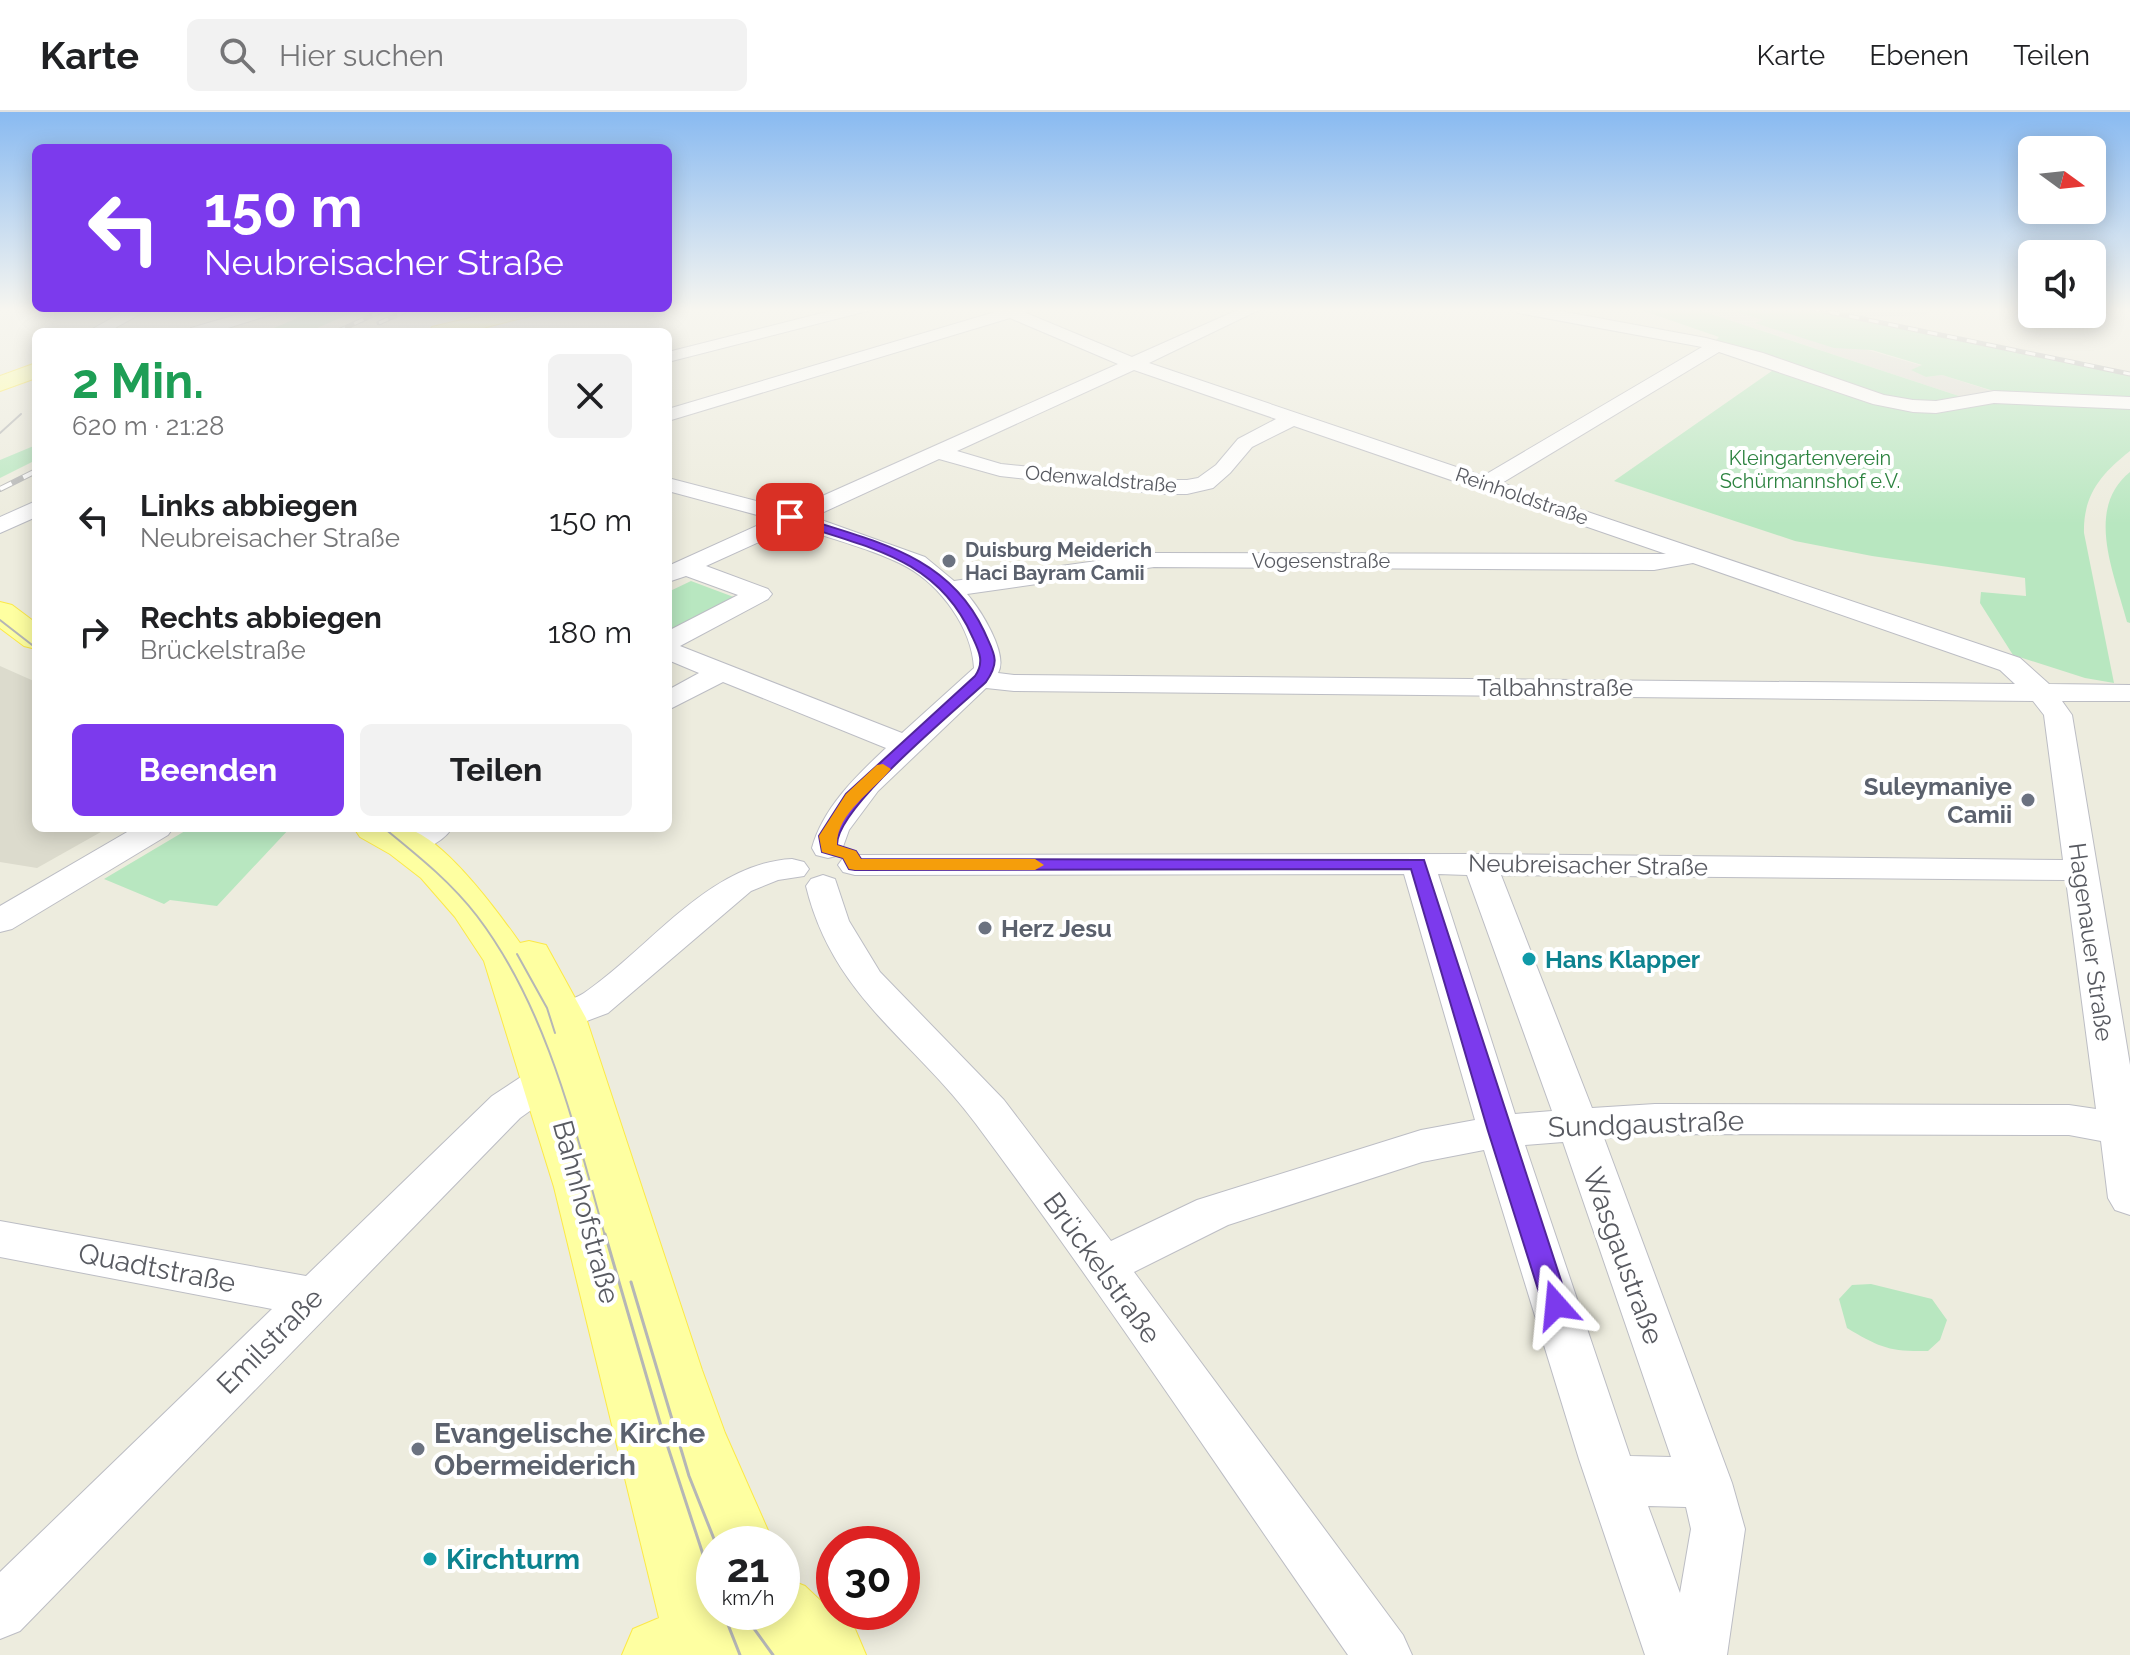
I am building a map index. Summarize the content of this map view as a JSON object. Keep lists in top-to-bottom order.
{
  "streets": {
    "main road": ["Bahnhofstraße"],
    "street": [
      "Odenwaldstraße",
      "Reinholdstraße",
      "Vogesenstraße",
      "Talbahnstraße",
      "Neubreisacher Straße",
      "Hagenauer Straße",
      "Sundgaustraße",
      "Wasgaustraße",
      "Quadtstraße",
      "Brückelstraße",
      "Emilstraße"
    ]
  },
  "crossings": [
    ["Odenwaldstraße", "Reinholdstraße"],
    ["Reinholdstraße", "Vogesenstraße"],
    ["Reinholdstraße", "Talbahnstraße"],
    ["Reinholdstraße", "Hagenauer Straße"],
    ["Talbahnstraße", "Hagenauer Straße"],
    ["Neubreisacher Straße", "Hagenauer Straße"],
    ["Neubreisacher Straße", "Wasgaustraße"],
    ["Neubreisacher Straße", "Brückelstraße"],
    ["Hagenauer Straße", "Sundgaustraße"],
    ["Sundgaustraße", "Wasgaustraße"],
    ["Sundgaustraße", "Brückelstraße"],
    ["Bahnhofstraße", "Emilstraße"],
    ["Quadtstraße", "Emilstraße"]
  ],
  "parks": ["Kleingartenverein Schürmannshof e.V."],
  "places": [
    "Duisburg Meiderich Haci Bayram Camii",
    "Suleymaniye Camii",
    "Herz Jesu",
    "Hans Klapper",
    "Evangelische Kirche Obermeiderich",
    "Kirchturm"
  ],
  "north": "right",
  "page": {
    "header": "Karte",
    "search": "Hier suchen",
    "nav": ["Karte", "Ebenen", "Teilen"],
    "turn": ["150 m", "Neubreisacher Straße"],
    "heading": ["2 Min.", "620 m · 21:28"],
    "list": [
      {
        "name": "Links abbiegen",
        "note": "Neubreisacher Straße",
        "value": "150 m"
      },
      {
        "name": "Rechts abbiegen",
        "note": "Brückelstraße",
        "value": "180 m"
      }
    ],
    "buttons": ["Beenden", "Teilen"],
    "speed": "21 km/h",
    "limit": "30"
  }
}
